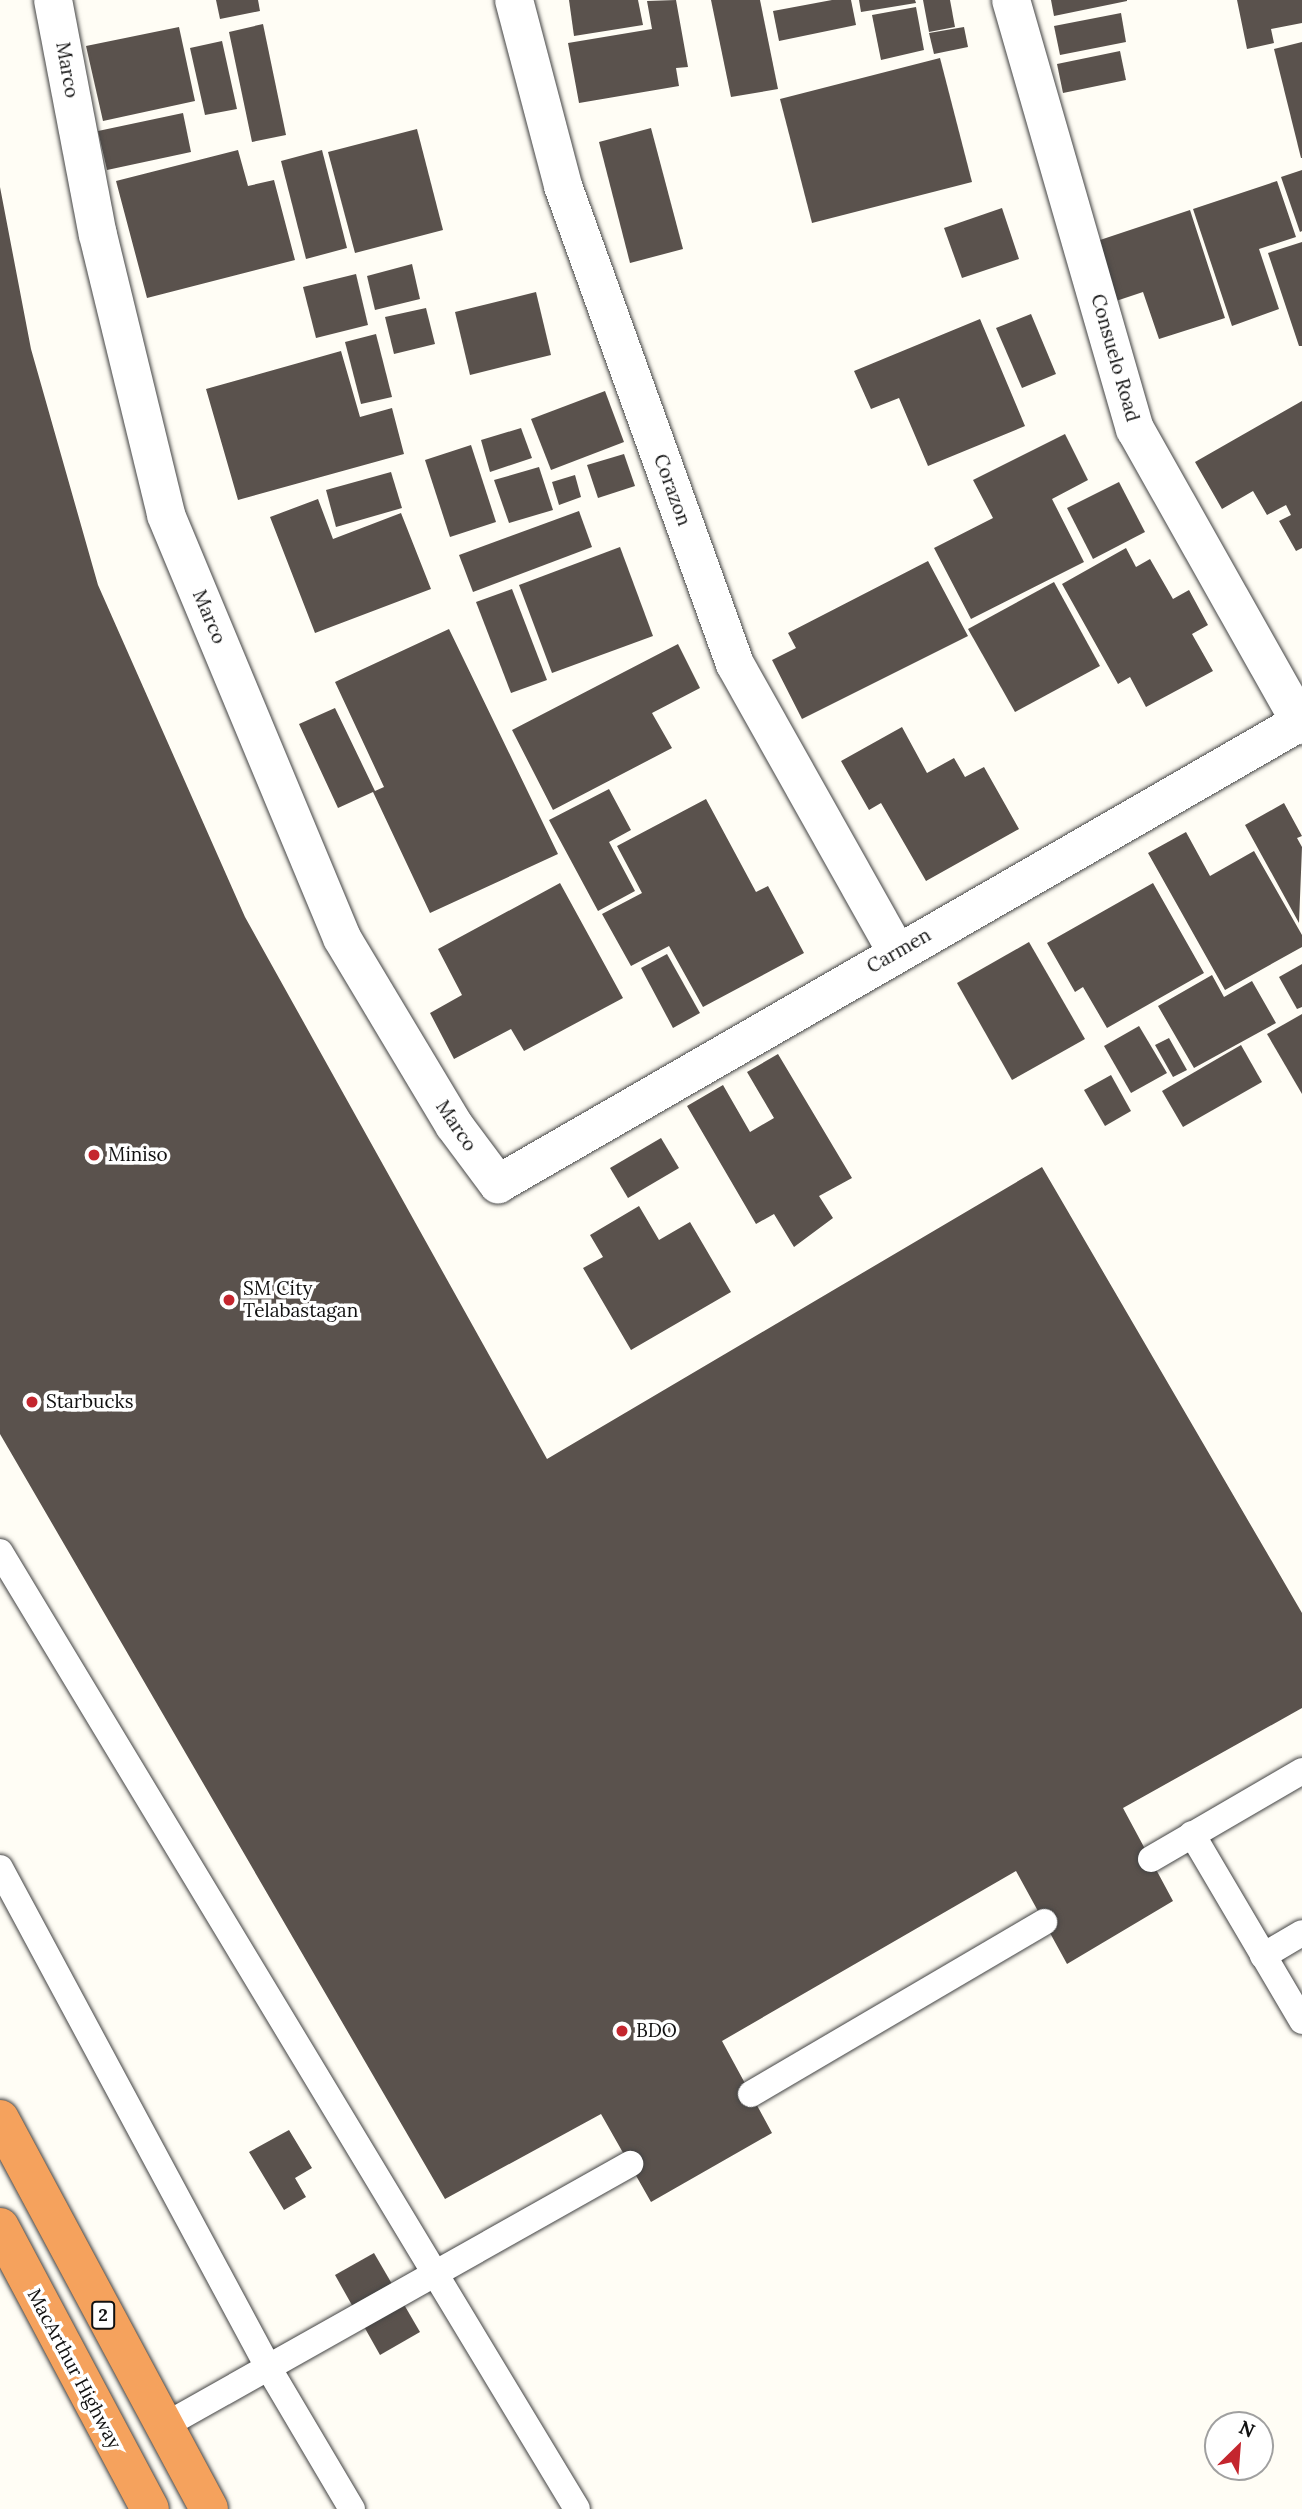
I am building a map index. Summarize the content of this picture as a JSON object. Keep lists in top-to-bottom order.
{
  "streets": {
    "highway": ["2", "MacArthur Highway"],
    "street": [
      "Marco",
      "Consuelo Road",
      "Corazon",
      "Carmen"
    ]
  },
  "crossings": [
    ["Marco", "Carmen"],
    ["Consuelo Road", "Carmen"],
    ["Corazon", "Carmen"]
  ],
  "places": [
    "Miniso",
    "SM City Telabastagan",
    "Starbucks",
    "BDO"
  ],
  "north": "top right"
}
